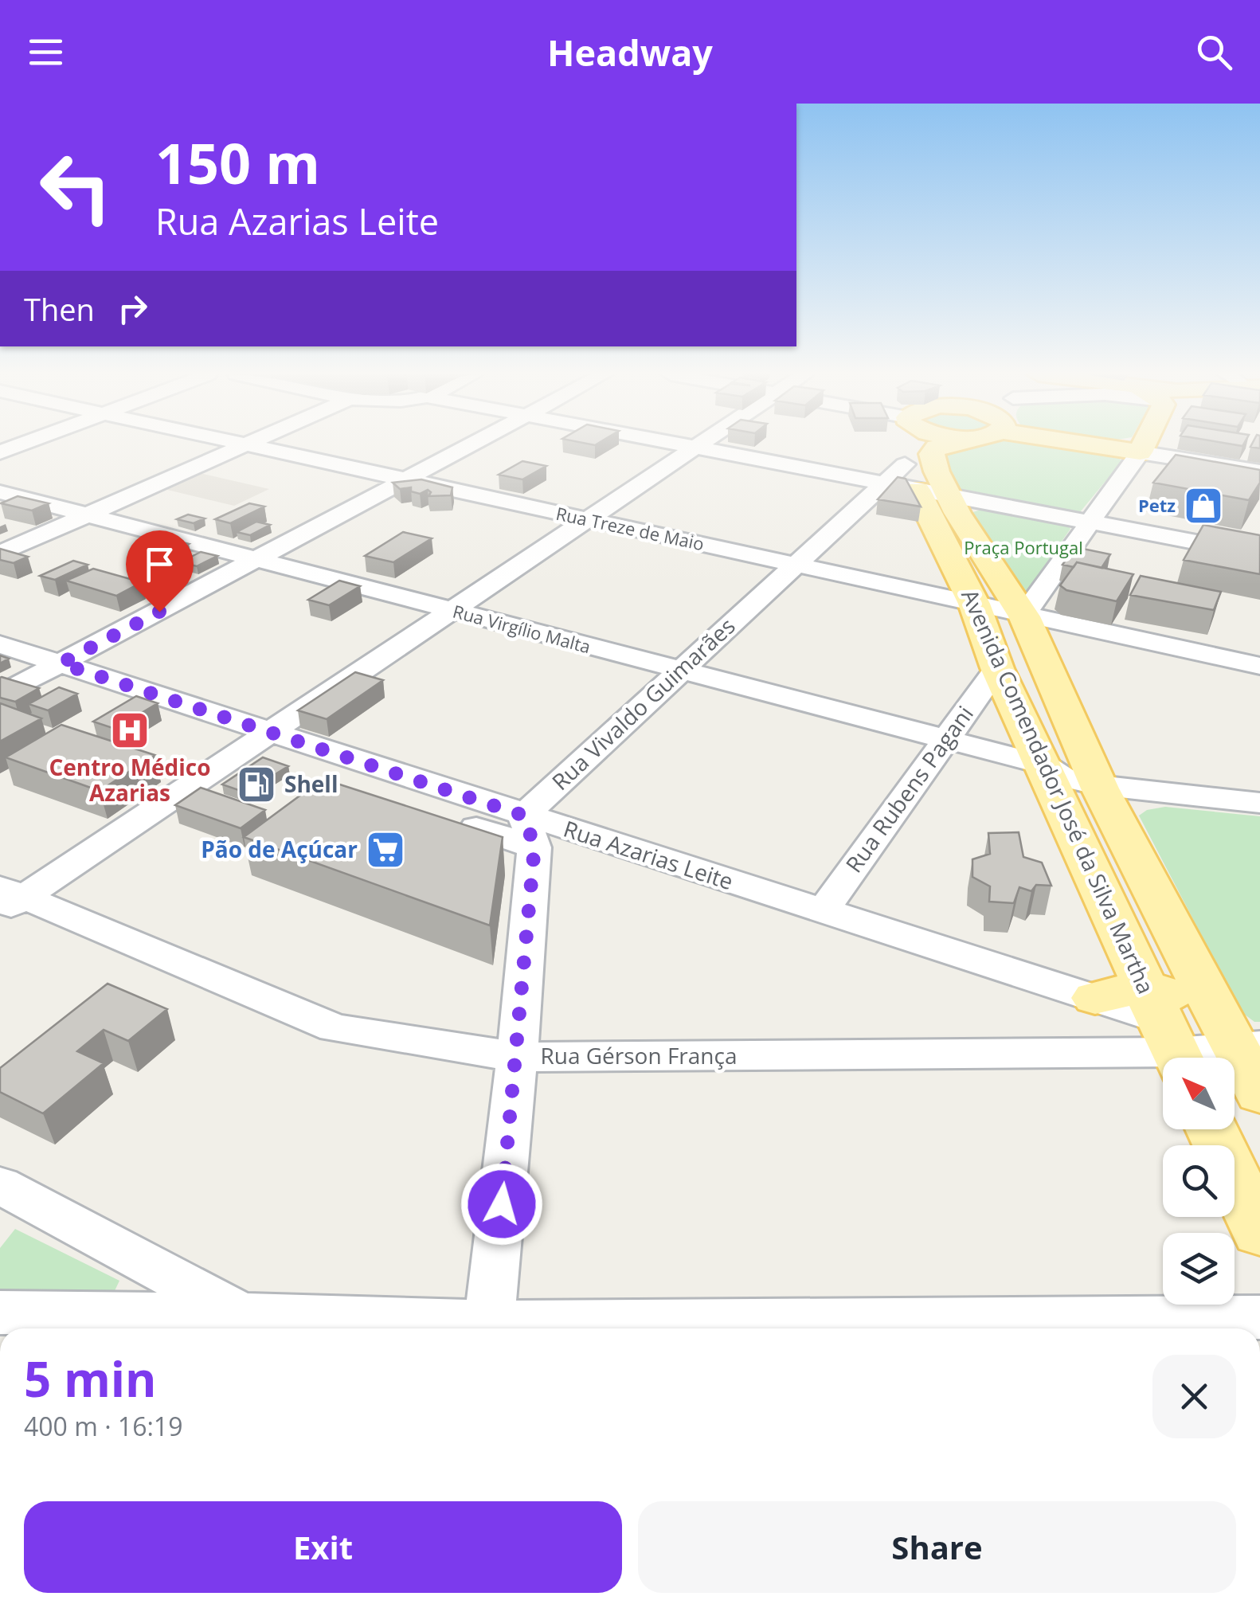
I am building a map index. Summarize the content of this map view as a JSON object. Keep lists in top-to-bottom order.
{
  "streets": {
    "main road": ["Avenida Comendador José da Silva Martha"],
    "street": [
      "Rua Treze de Maio",
      "Rua Virgílio Malta",
      "Rua Vivaldo Guimarães",
      "Rua Rubens Pagani",
      "Rua Azarias Leite",
      "Rua Gérson França"
    ]
  },
  "crossings": [
    ["Rua Treze de Maio", "Rua Vivaldo Guimarães"],
    ["Rua Treze de Maio", "Avenida Comendador José da Silva Martha"],
    ["Rua Virgílio Malta", "Rua Vivaldo Guimarães"],
    ["Rua Virgílio Malta", "Rua Rubens Pagani"],
    ["Rua Virgílio Malta", "Avenida Comendador José da Silva Martha"],
    ["Rua Vivaldo Guimarães", "Avenida Comendador José da Silva Martha"],
    ["Rua Vivaldo Guimarães", "Rua Azarias Leite"],
    ["Rua Rubens Pagani", "Avenida Comendador José da Silva Martha"],
    ["Rua Rubens Pagani", "Rua Azarias Leite"],
    ["Avenida Comendador José da Silva Martha", "Rua Azarias Leite"],
    ["Avenida Comendador José da Silva Martha", "Rua Gérson França"],
    ["Rua Azarias Leite", "Rua Gérson França"]
  ],
  "parks": ["Praça Portugal"],
  "places": {
    "shop": ["Petz"],
    "hospital": ["Centro Médico Azarias"],
    "fuel station": ["Shell"],
    "supermarket": ["Pão de Açúcar"]
  },
  "north": "top left",
  "page": {
    "header": "Headway",
    "turn": ["150 m", "Rua Azarias Leite"],
    "then": "Then",
    "heading": ["5 min", "400 m · 16:19"],
    "buttons": ["Exit", "Share"]
  }
}
